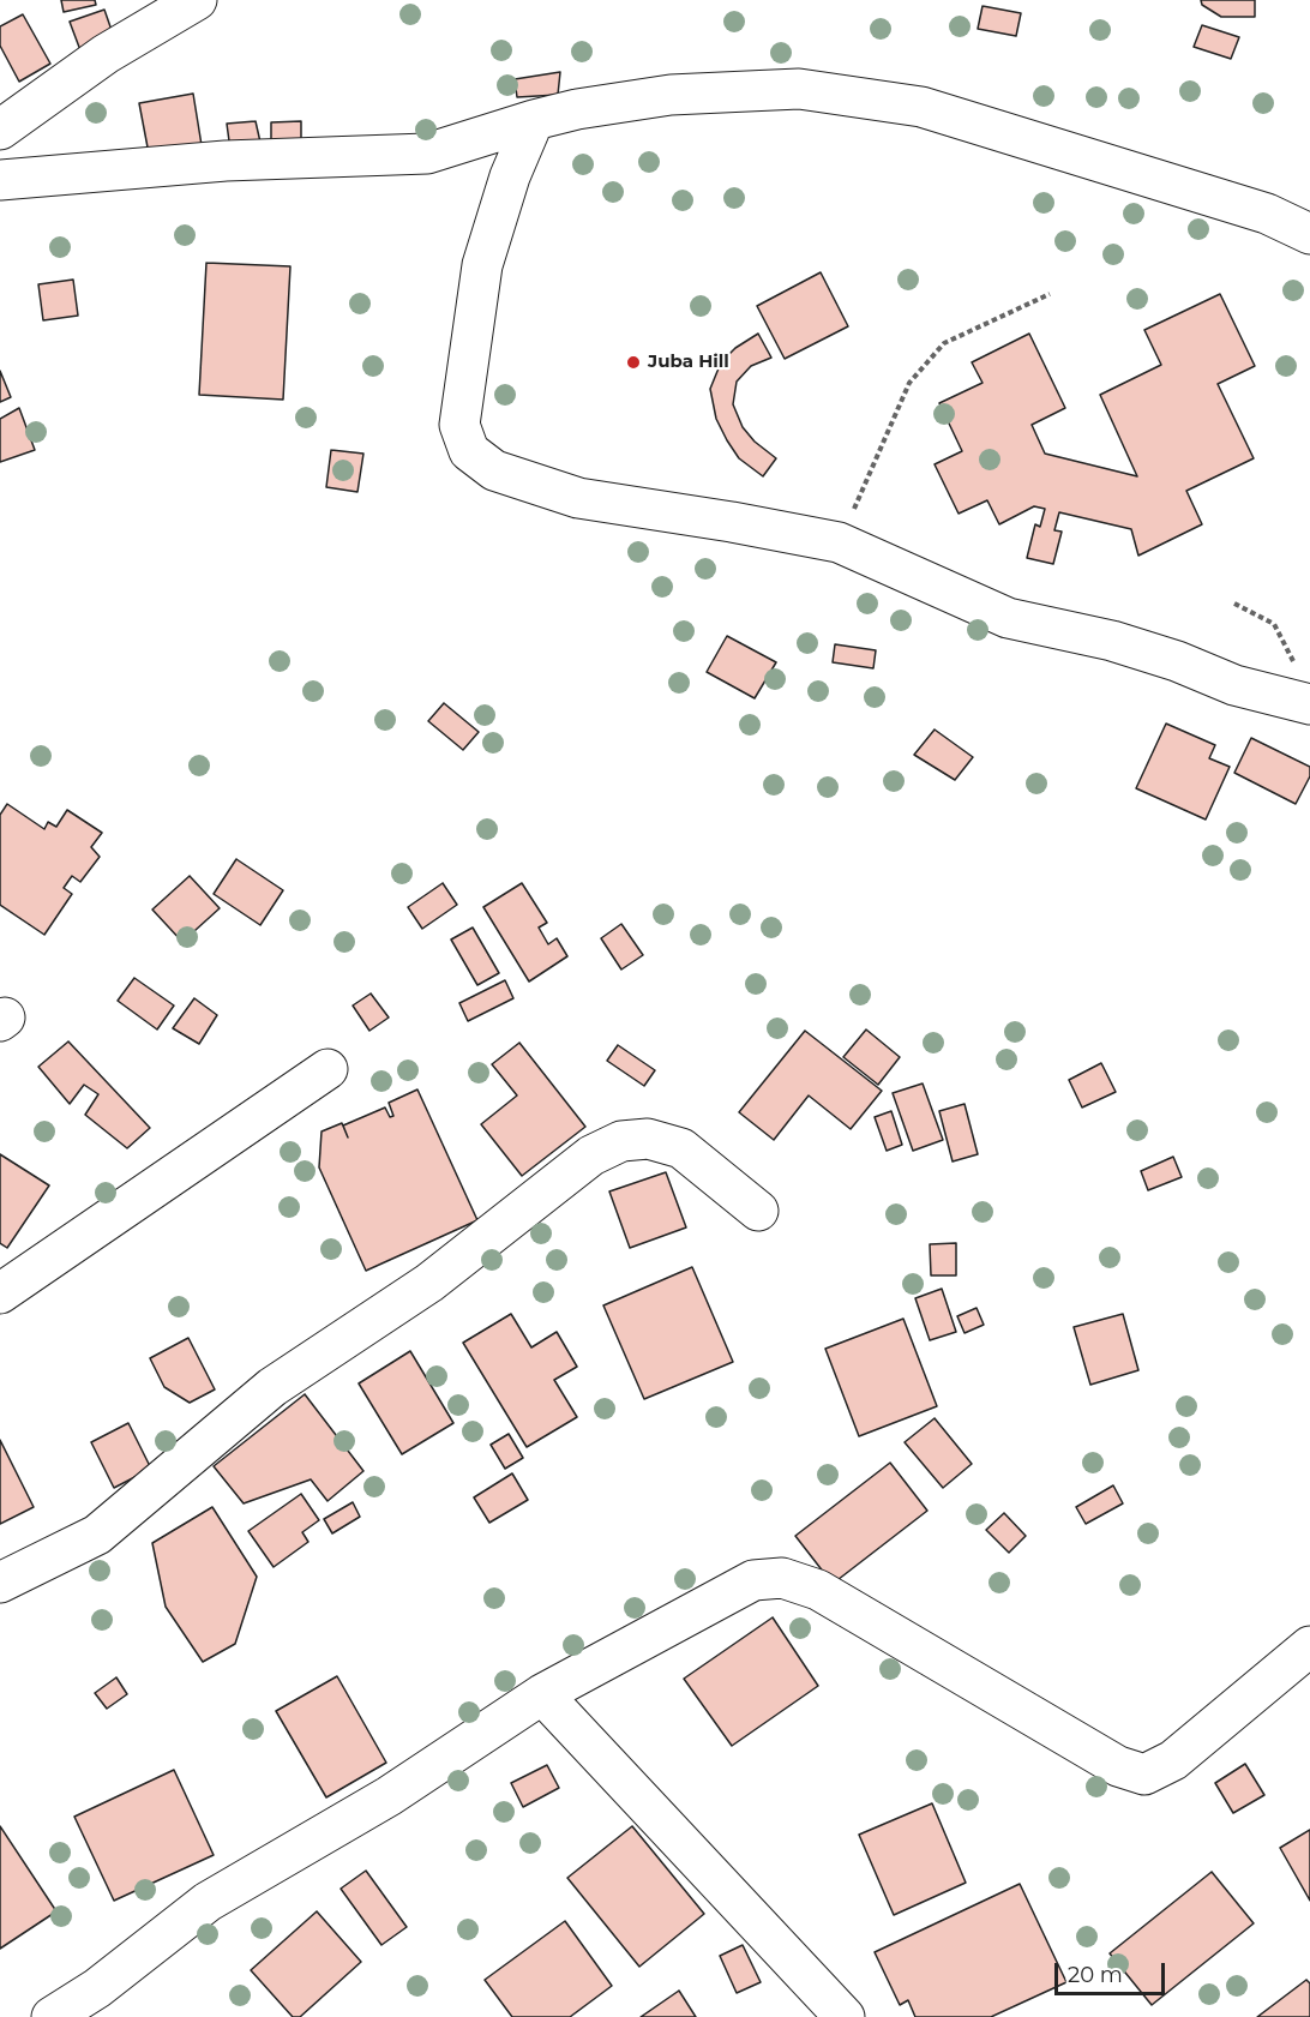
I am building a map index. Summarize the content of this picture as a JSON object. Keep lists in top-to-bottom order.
{
  "places": ["Juba Hill"],
  "scale_bar": "20 m"
}
